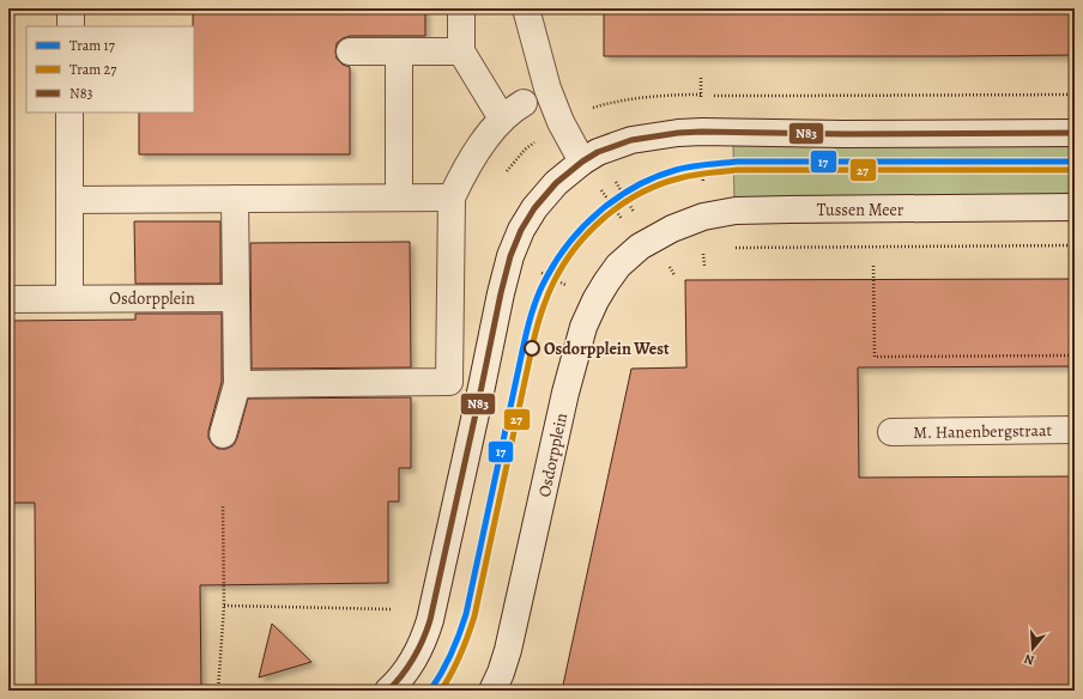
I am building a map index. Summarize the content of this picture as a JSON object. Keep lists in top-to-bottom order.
{
  "streets": {
    "street": ["Tussen Meer", "Osdorpplein", "M. Hanenbergstraat"]
  },
  "crossings": [
    ["Tussen Meer", "Osdorpplein"]
  ],
  "places": ["Osdorpplein West"],
  "lines": ["transit line N83", "tram line 17", "tram line 27"],
  "legend": ["Tram 17", "Tram 27", "N83"],
  "north": "bottom"
}
